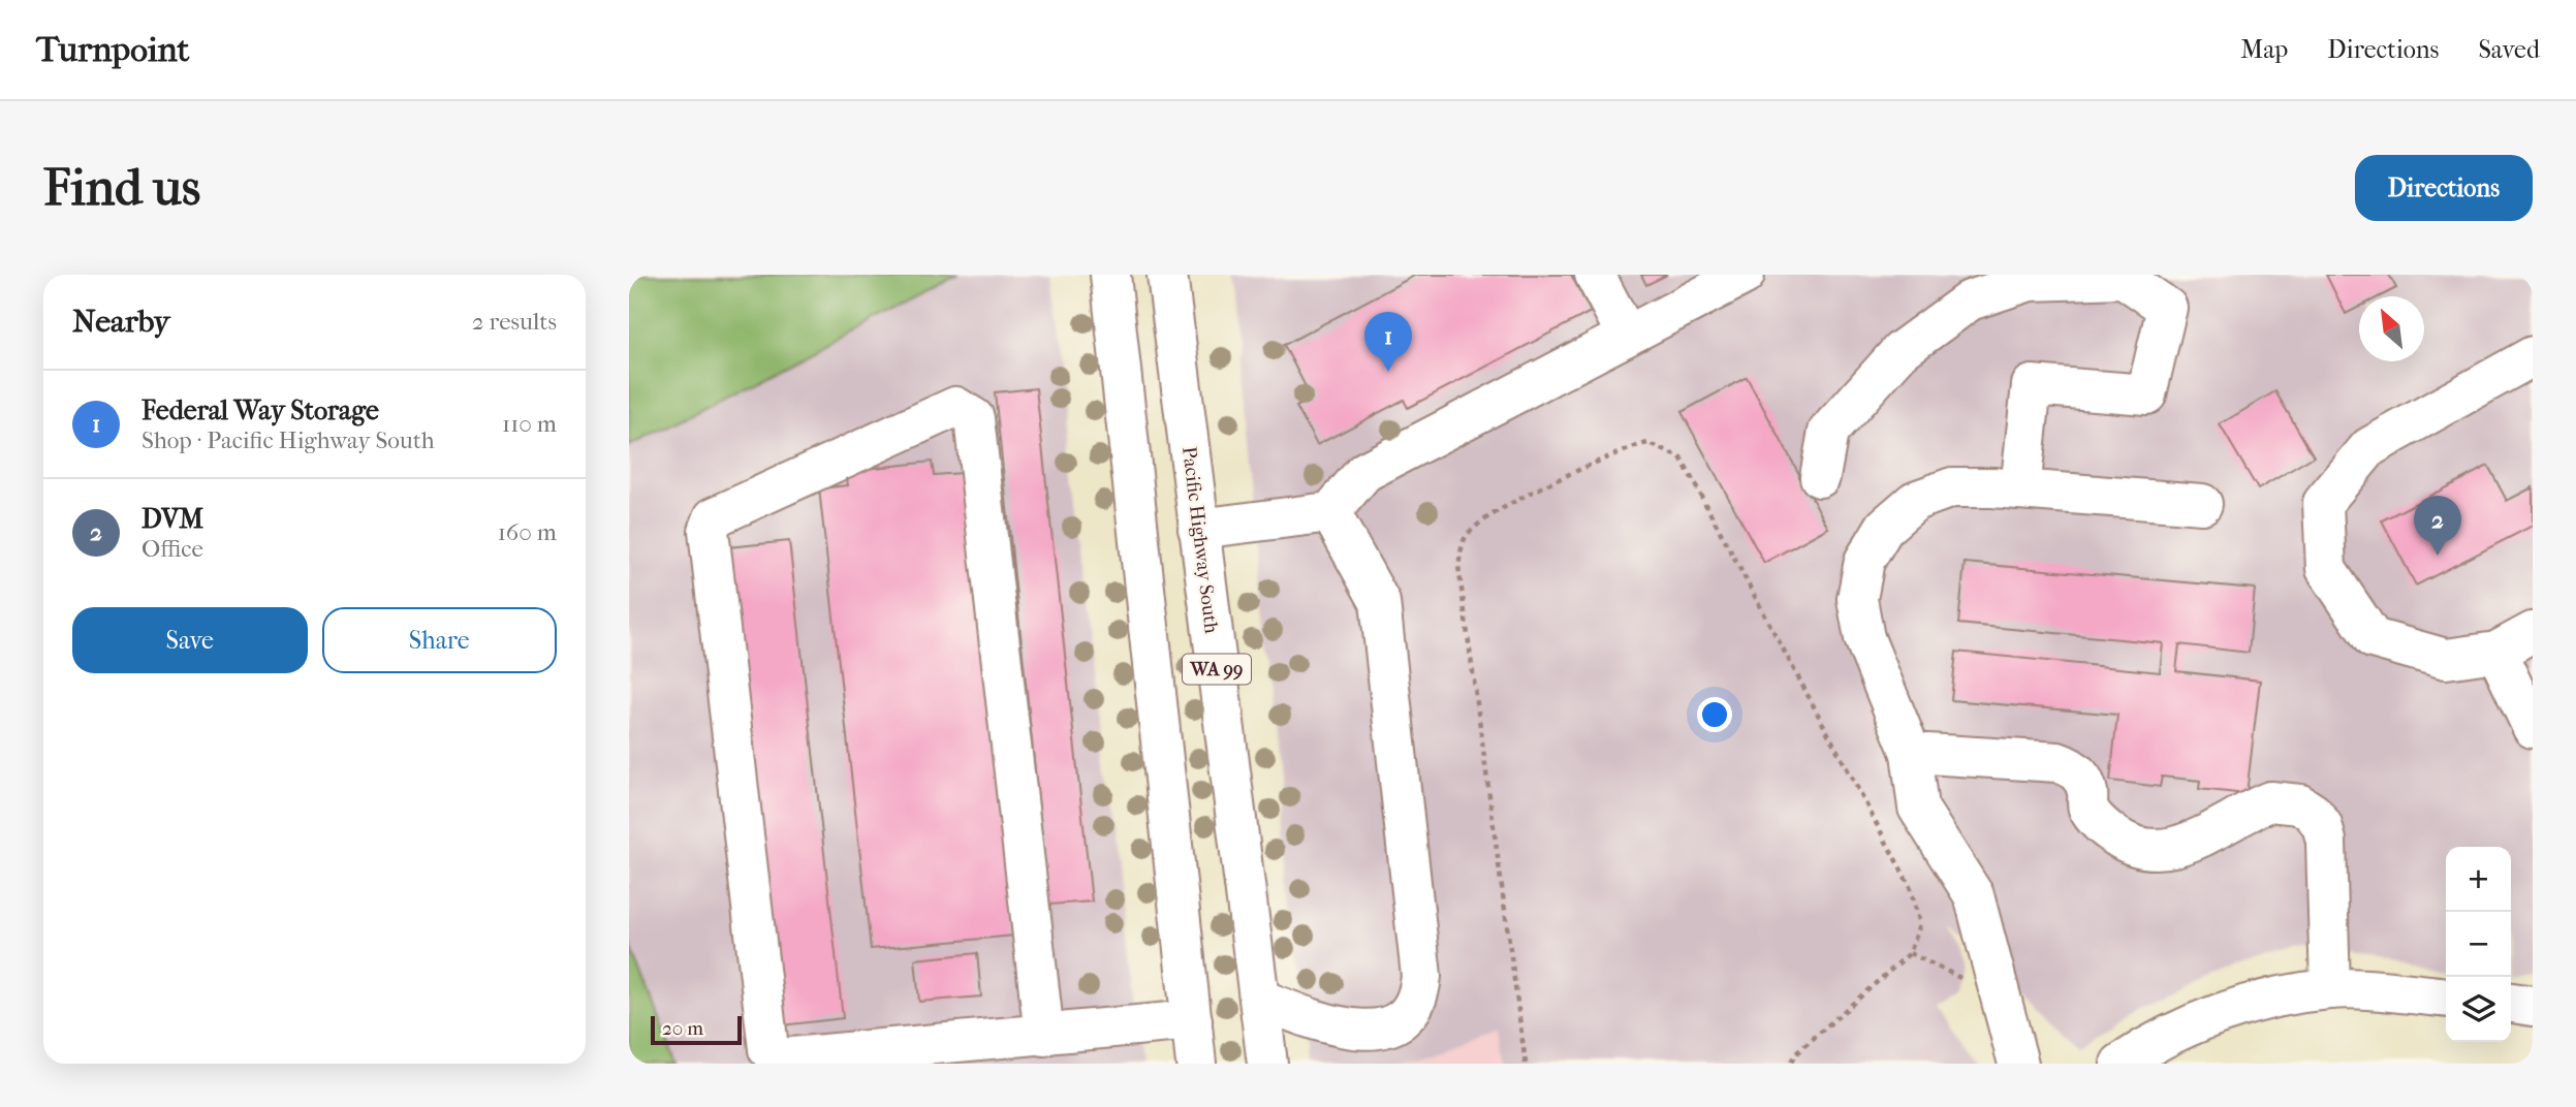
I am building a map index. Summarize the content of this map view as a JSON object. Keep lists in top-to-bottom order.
{
  "streets": {
    "main road": ["Pacific Highway South", "WA 99"]
  },
  "scale_bar": "20 m",
  "north": "top left",
  "page": {
    "header": "Turnpoint",
    "nav": ["Map", "Directions", "Saved"],
    "buttons": [
      "Directions",
      ["Save", "Share"]
    ],
    "title": "Find us",
    "heading": ["Nearby", "2 results"],
    "pins": ["1", "2"],
    "list": [
      {
        "mark": "1",
        "name": "Federal Way Storage",
        "note": "Shop · Pacific Highway South",
        "value": "110 m"
      },
      {
        "mark": "2",
        "name": "DVM",
        "note": "Office",
        "value": "160 m"
      }
    ],
    "map_buttons": ["+", "−"],
    "scale": "20 m"
  }
}
